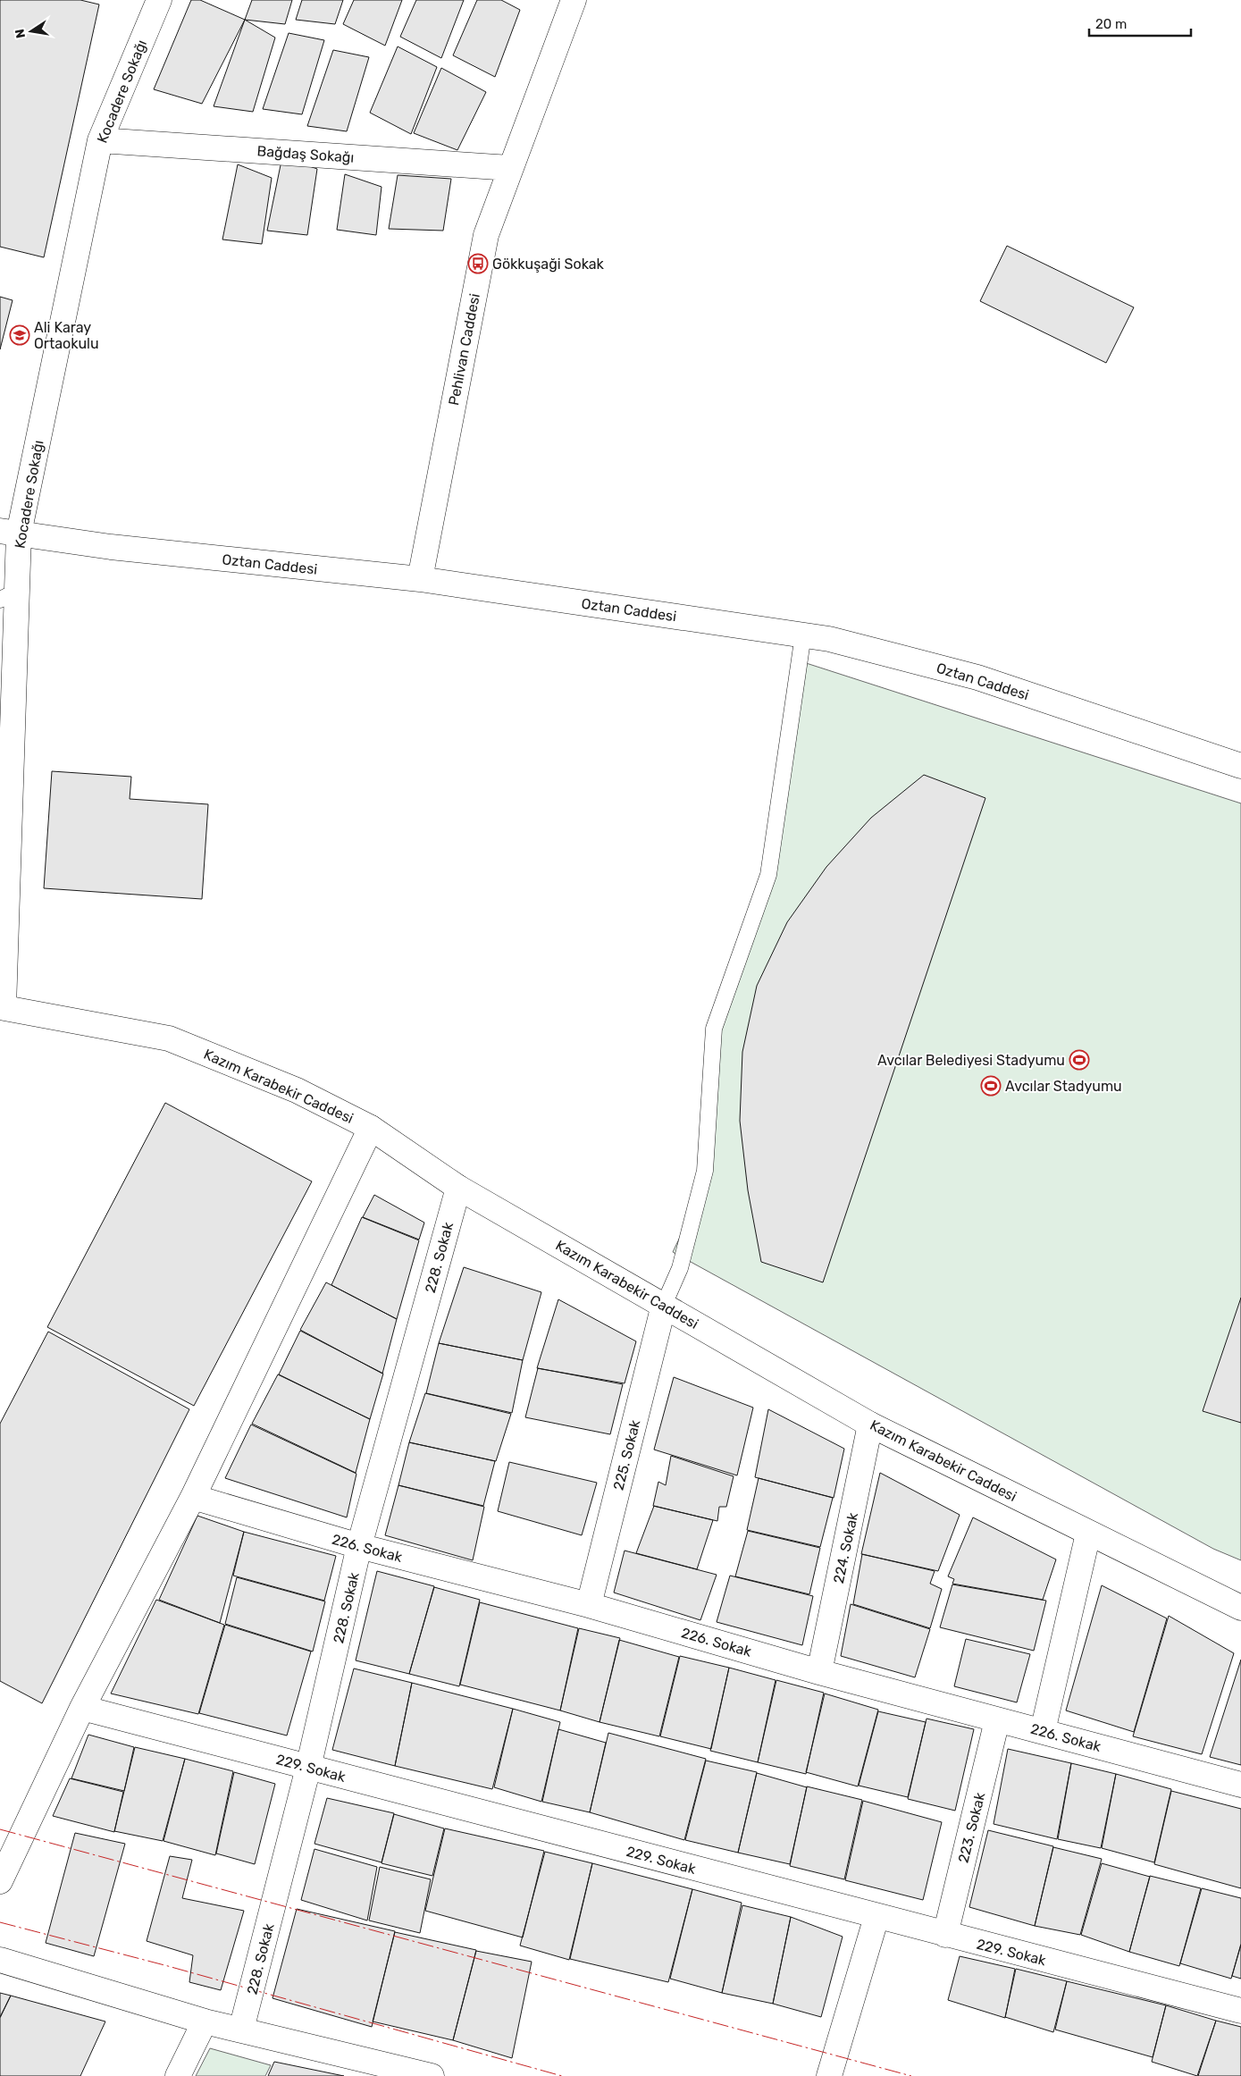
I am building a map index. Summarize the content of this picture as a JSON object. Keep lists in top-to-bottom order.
{
  "streets": {
    "street": [
      "Kocadere Sokağı",
      "Bağdaş Sokağı",
      "Pehlivan Caddesi",
      "Oztan Caddesi",
      "Kazım Karabekir Caddesi",
      "228. Sokak",
      "225. Sokak",
      "226. Sokak",
      "224. Sokak",
      "229. Sokak",
      "223. Sokak"
    ]
  },
  "crossings": [
    ["Kocadere Sokağı", "Bağdaş Sokağı"],
    ["Kocadere Sokağı", "Oztan Caddesi"],
    ["Kocadere Sokağı", "Kazım Karabekir Caddesi"],
    ["Bağdaş Sokağı", "Pehlivan Caddesi"],
    ["Pehlivan Caddesi", "Oztan Caddesi"],
    ["Kazım Karabekir Caddesi", "228. Sokak"],
    ["Kazım Karabekir Caddesi", "225. Sokak"],
    ["Kazım Karabekir Caddesi", "224. Sokak"],
    ["228. Sokak", "226. Sokak"],
    ["228. Sokak", "229. Sokak"],
    ["225. Sokak", "226. Sokak"],
    ["226. Sokak", "224. Sokak"],
    ["226. Sokak", "223. Sokak"],
    ["229. Sokak", "223. Sokak"]
  ],
  "places": {
    "bus stop": ["Gökkuşaği Sokak"],
    "school or university": ["Ali Karay Ortaokulu"],
    "sports": ["Avcılar Belediyesi Stadyumu", "Avcılar Stadyumu"]
  },
  "scale_bar": "20 m",
  "north": "left"
}
